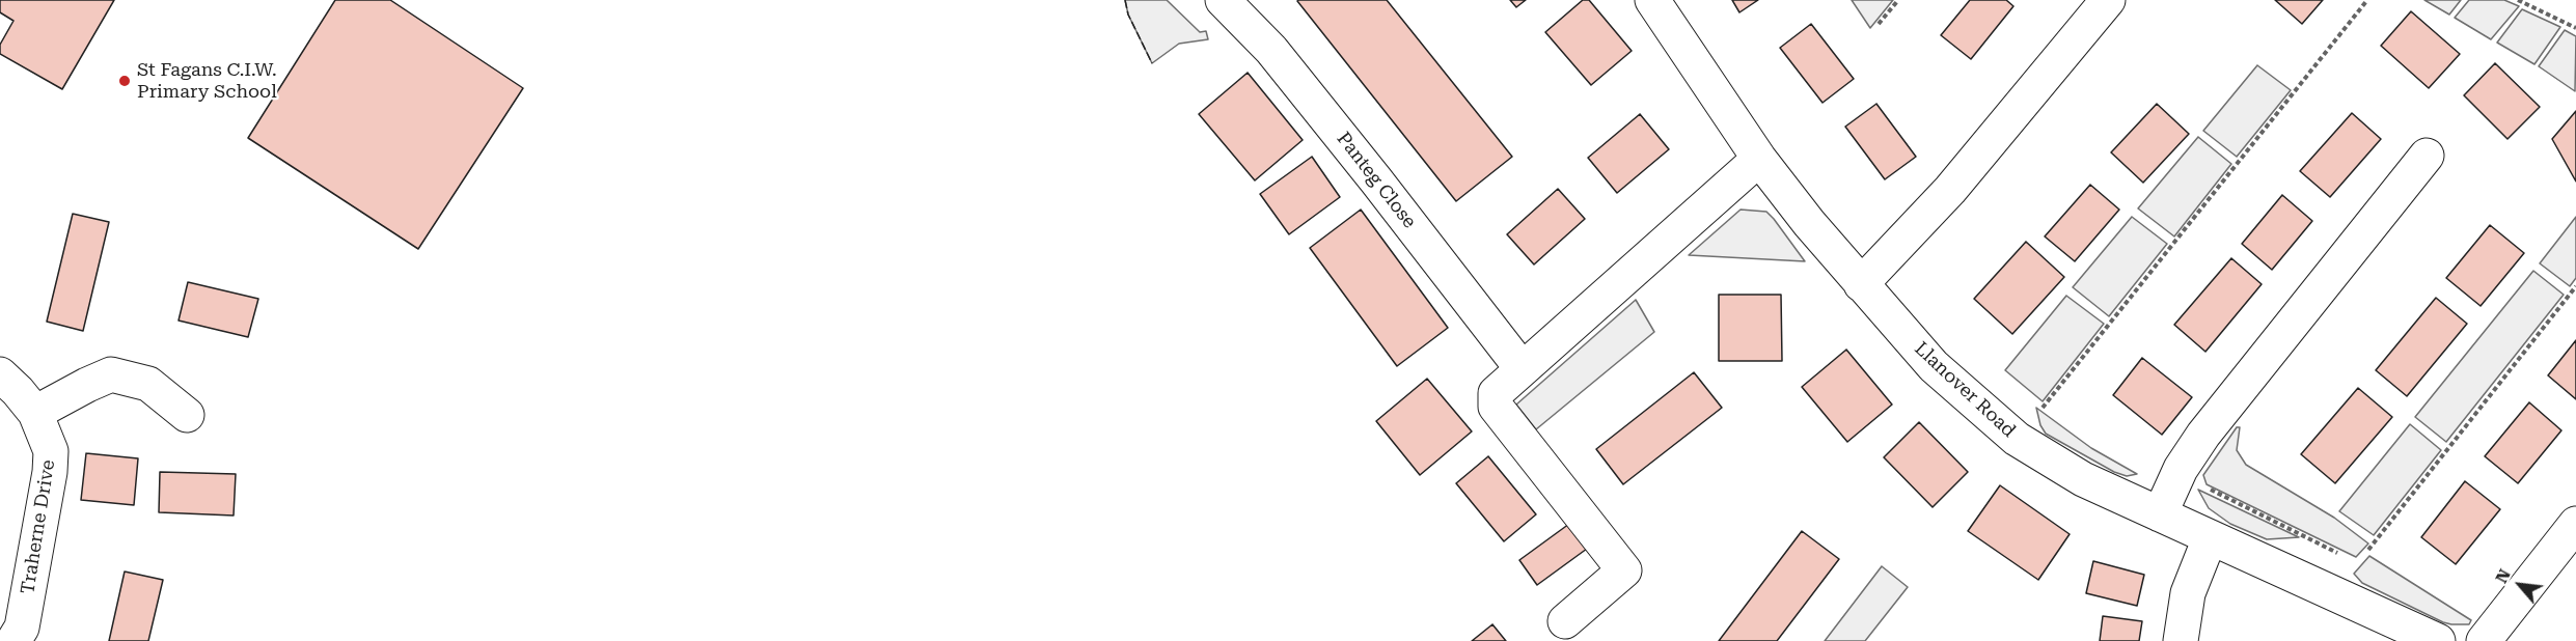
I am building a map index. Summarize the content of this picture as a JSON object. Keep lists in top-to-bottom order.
{
  "streets": {
    "street": ["Panteg Close", "Llanover Road", "Traherne Drive"]
  },
  "places": ["St Fagans C.I.W. Primary School"],
  "north": "top left"
}
